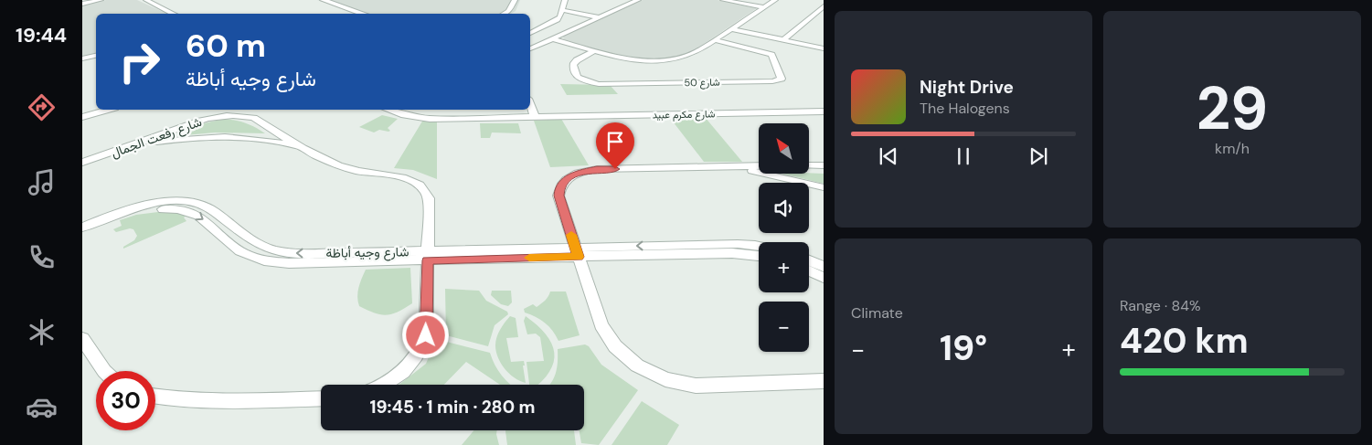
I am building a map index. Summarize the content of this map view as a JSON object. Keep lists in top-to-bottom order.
{
  "streets": {
    "street": [
      "شارع 50",
      "شارع مكرم عبيد",
      "شارع رفعت الجمال",
      "شارع وجيه أباظة"
    ]
  },
  "crossings": [
    ["شارع رفعت الجمال", "شارع وجيه أباظة"]
  ],
  "north": "top left",
  "page": {
    "tabs": "19:44",
    "tile": [
      ["29", "km/h"],
      "Climate",
      ["Range · 84%", "420 km"]
    ],
    "turn": ["60 m", "شارع وجيه أباظة"],
    "song": ["Night Drive", "The Halogens"],
    "map_buttons": ["+", "−"],
    "heat": ["−", "19°", "+"],
    "limit": "30",
    "trip": "19:45 · 1 min · 280 m"
  }
}
